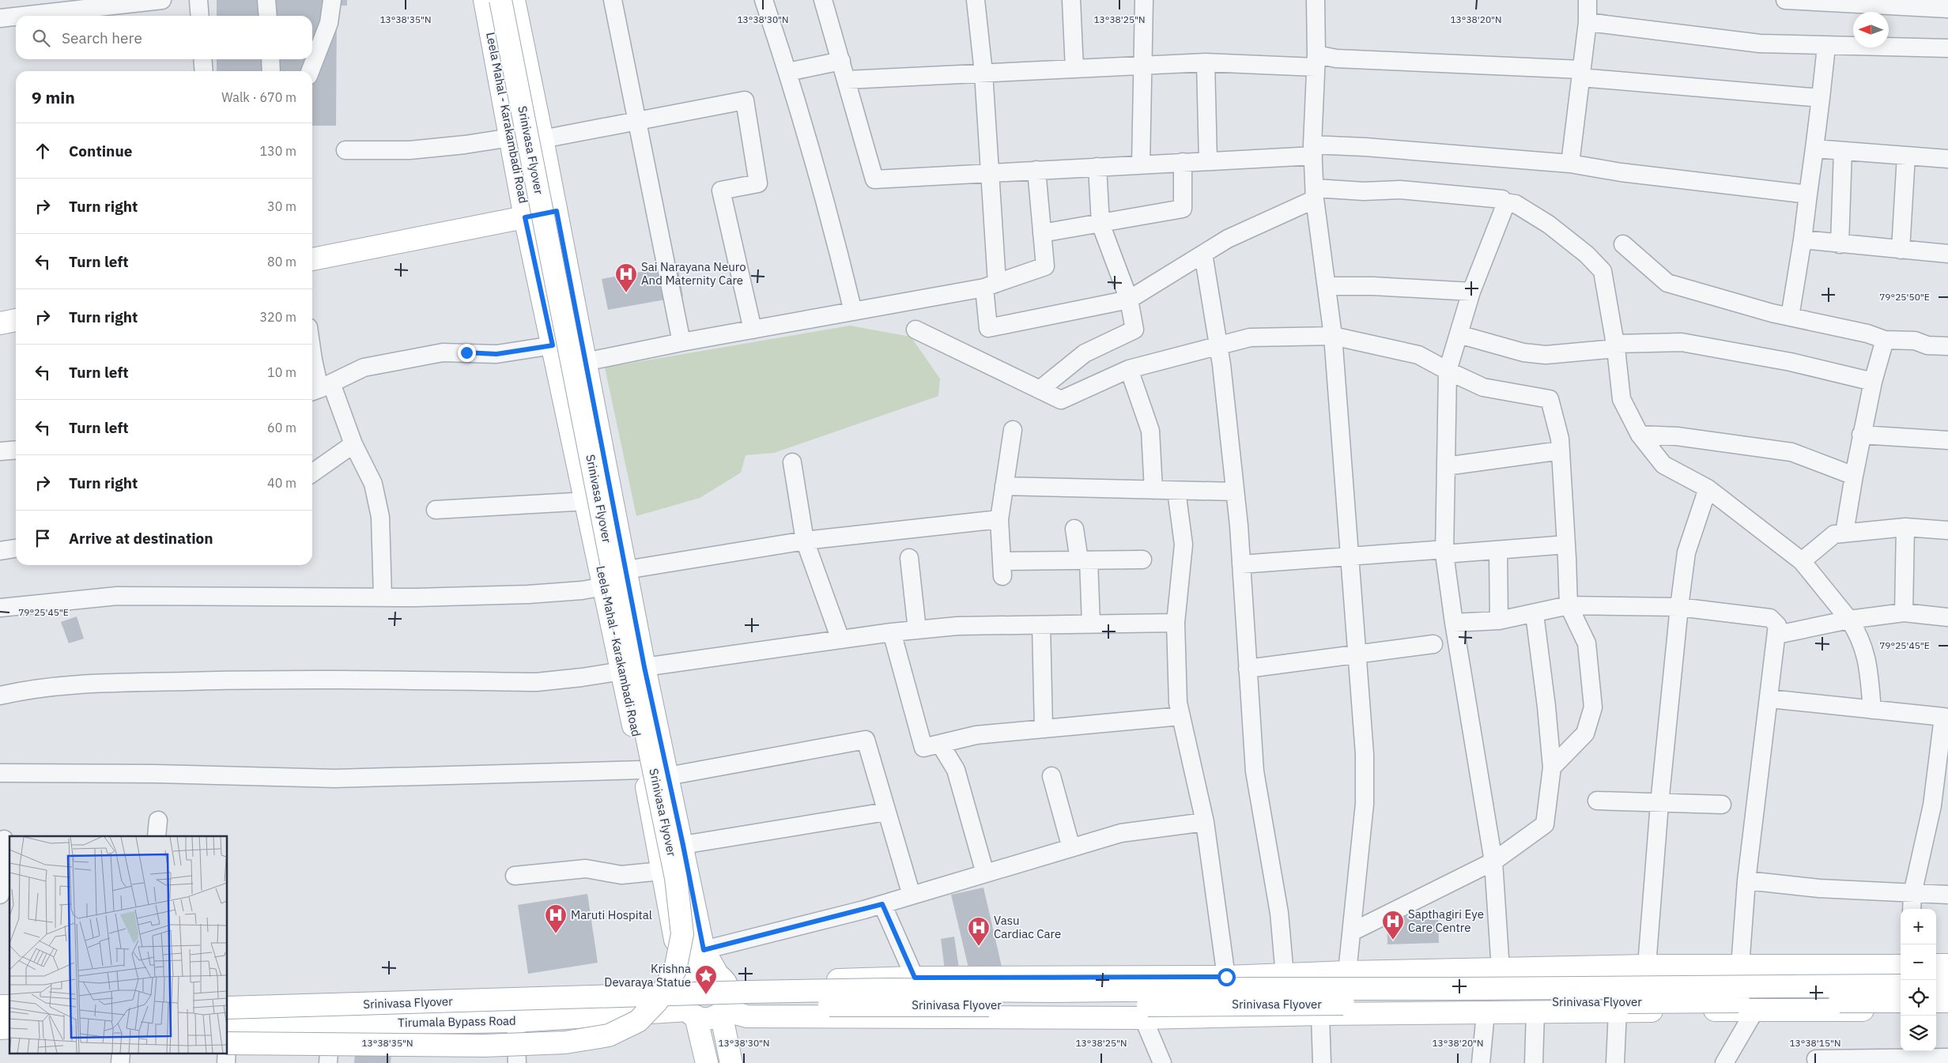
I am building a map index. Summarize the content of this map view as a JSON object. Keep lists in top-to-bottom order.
{
  "streets": {
    "main road": ["Leela Mahal - Karakambadi Road", "Srinivasa Flyover", "Tirumala Bypass Road"]
  },
  "crossings": [
    ["Leela Mahal - Karakambadi Road", "Tirumala Bypass Road"]
  ],
  "places": {
    "hospital": [
      "Sai Narayana Neuro And Maternity Care",
      "Maruti Hospital",
      "Sapthagiri Eye Care Centre",
      "Vasu Cardiac Care"
    ],
    "place": ["Krishna Devaraya Statue"]
  },
  "north": "left",
  "page": {
    "search": "Search here",
    "heading": ["9 min", "Walk · 670 m"],
    "list": [
      ["Continue", "130 m"],
      ["Turn right", "30 m"],
      ["Turn left", "80 m"],
      ["Turn right", "320 m"],
      ["Turn left", "10 m"],
      ["Turn left", "60 m"],
      ["Turn right", "40 m"],
      "Arrive at destination"
    ],
    "map_buttons": ["+", "−"]
  },
  "coordinates": [
    "13°38'35\"N",
    "13°38'30\"N",
    "13°38'25\"N",
    "13°38'20\"N",
    "79°25'50\"E",
    "79°25'45\"E",
    "13°38'15\"N"
  ]
}
